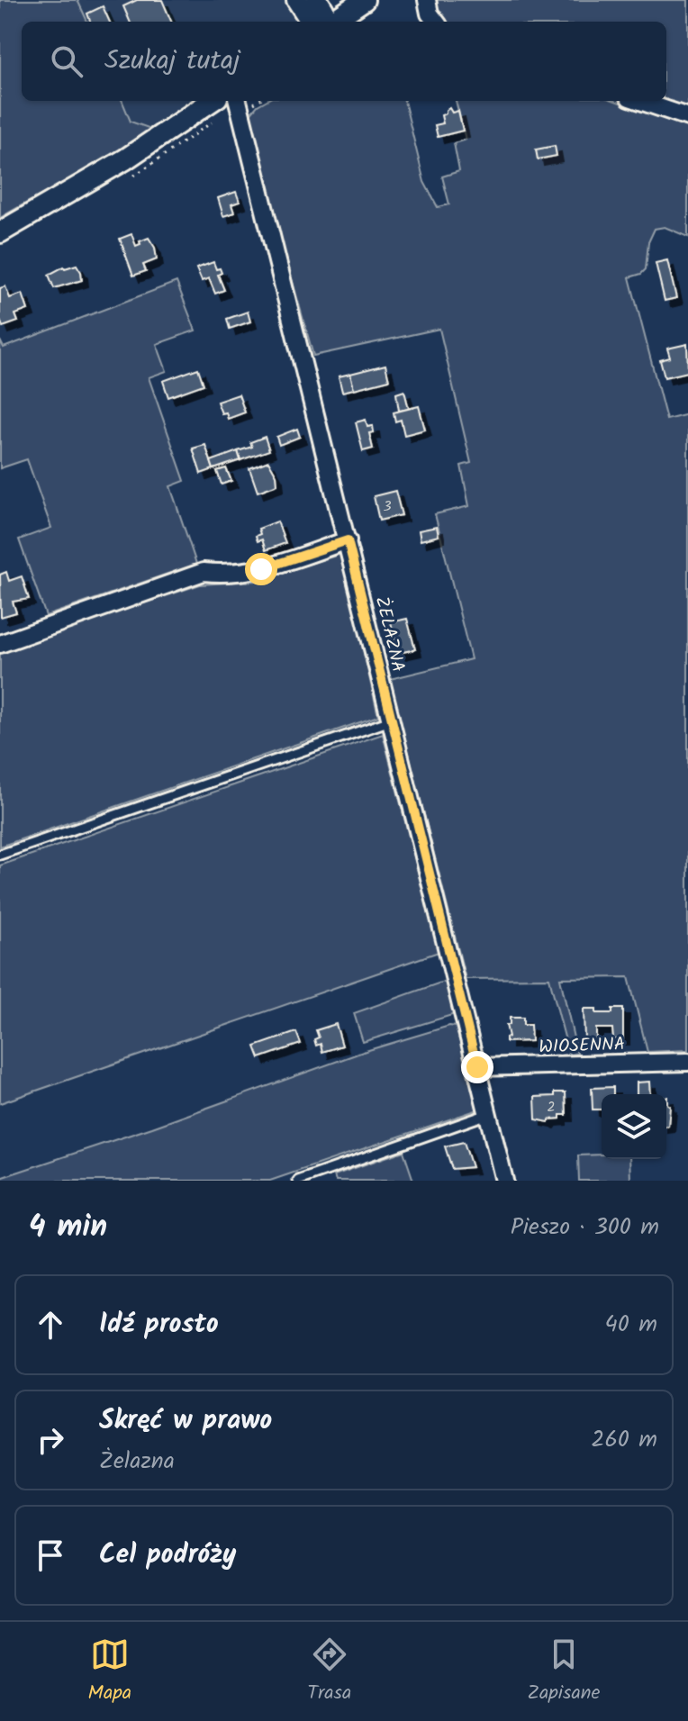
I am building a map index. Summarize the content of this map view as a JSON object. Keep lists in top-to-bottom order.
{
  "streets": {
    "street": ["ŻELAZNA", "WIOSENNA"]
  },
  "crossings": [
    ["ŻELAZNA", "WIOSENNA"]
  ],
  "house_numbers": ["3", "2"],
  "page": {
    "search": "Szukaj tutaj",
    "heading": ["4 min", "Pieszo · 300 m"],
    "list": [
      ["Idź prosto", "40 m"],
      ["Skręć w prawo", "Żelazna", "260 m"],
      "Cel podróży"
    ],
    "nav": ["Mapa", "Trasa", "Zapisane"]
  }
}
